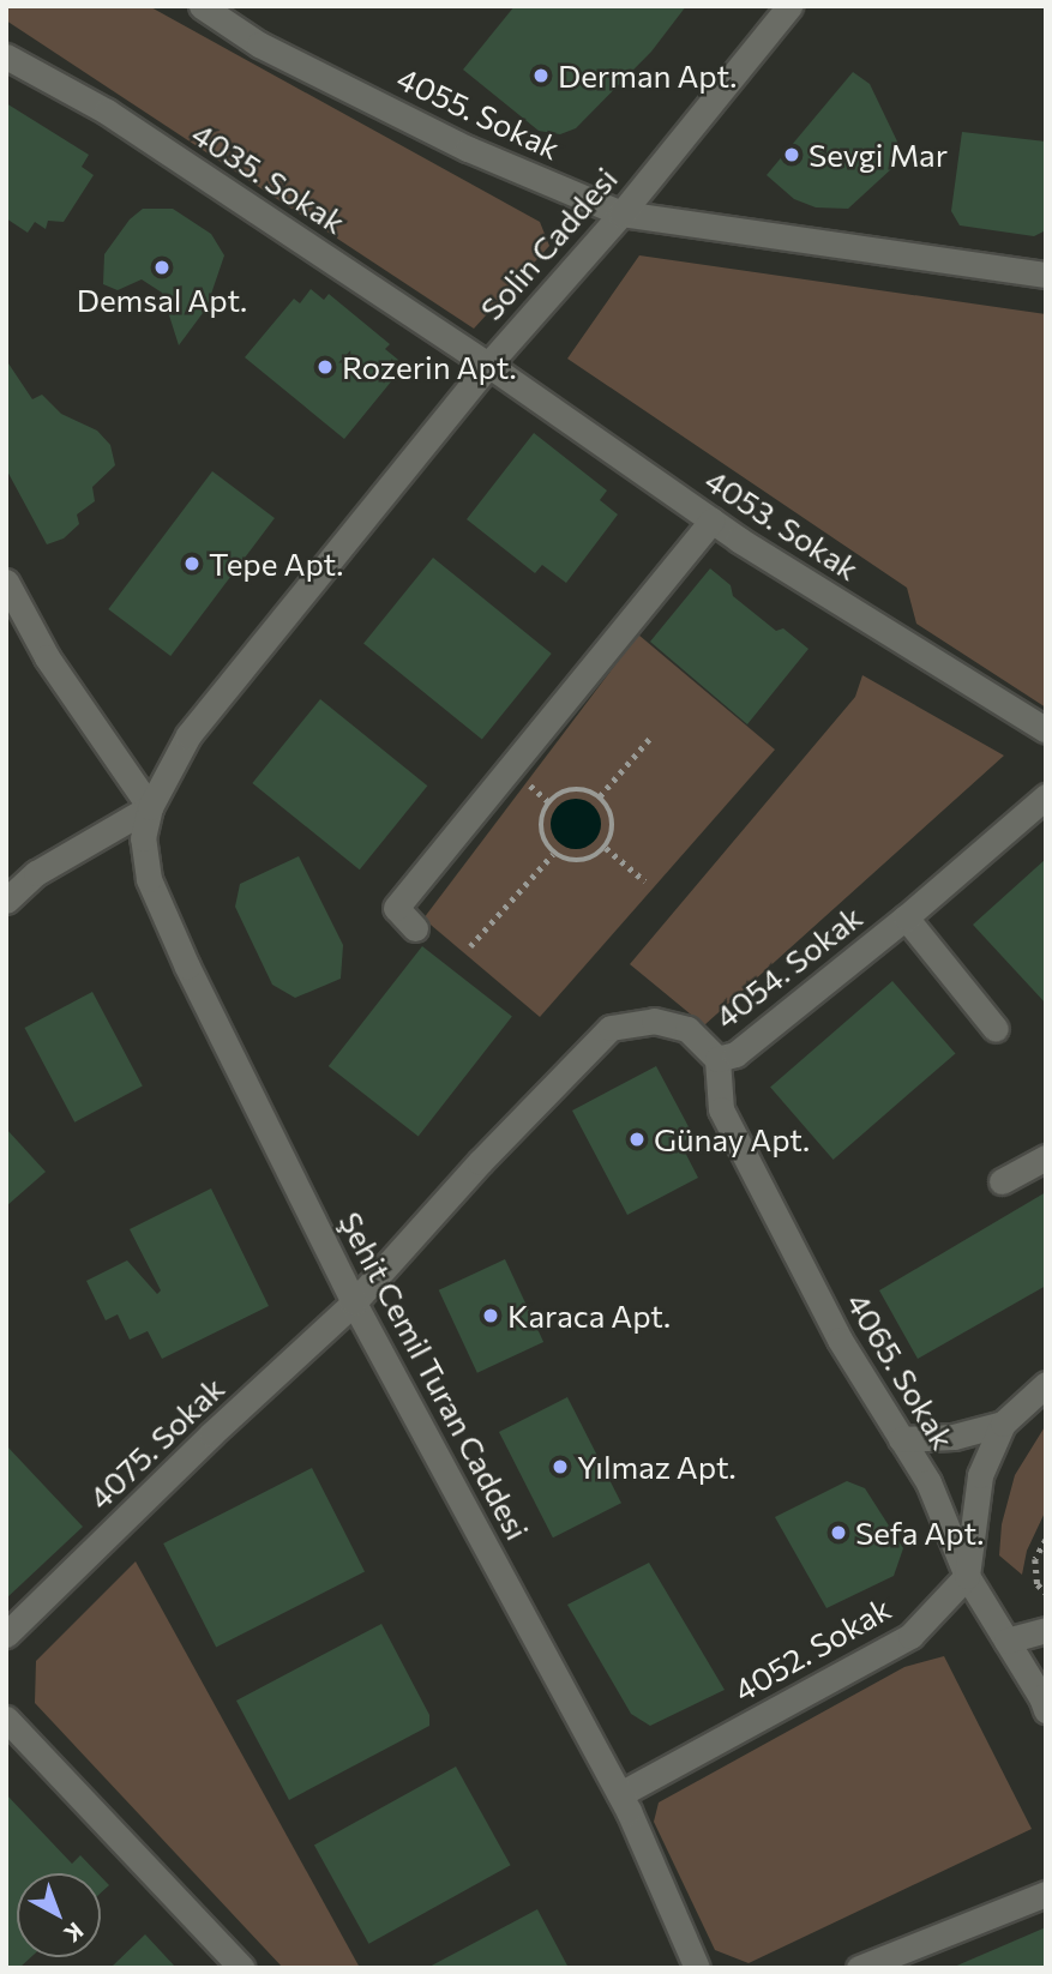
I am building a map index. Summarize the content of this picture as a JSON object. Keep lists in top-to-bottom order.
{
  "streets": {
    "street": [
      "4055. Sokak",
      "4035. Sokak",
      "Solin Caddesi",
      "4053. Sokak",
      "4054. Sokak",
      "4065. Sokak",
      "Şehit Cemil Turan Caddesi",
      "4075. Sokak",
      "4052. Sokak"
    ]
  },
  "crossings": [
    ["4055. Sokak", "Solin Caddesi"],
    ["4035. Sokak", "Solin Caddesi"],
    ["4035. Sokak", "4053. Sokak"],
    ["Solin Caddesi", "4053. Sokak"],
    ["Solin Caddesi", "Şehit Cemil Turan Caddesi"],
    ["4054. Sokak", "4065. Sokak"],
    ["4054. Sokak", "Şehit Cemil Turan Caddesi"],
    ["4054. Sokak", "4075. Sokak"],
    ["4065. Sokak", "4052. Sokak"],
    ["Şehit Cemil Turan Caddesi", "4075. Sokak"],
    ["Şehit Cemil Turan Caddesi", "4052. Sokak"]
  ],
  "places": [
    "Derman Apt.",
    "Sevgi Mar",
    "Demsal Apt.",
    "Rozerin Apt.",
    "Tepe Apt.",
    "Günay Apt.",
    "Karaca Apt.",
    "Yılmaz Apt.",
    "Sefa Apt."
  ],
  "north": "bottom right"
}
